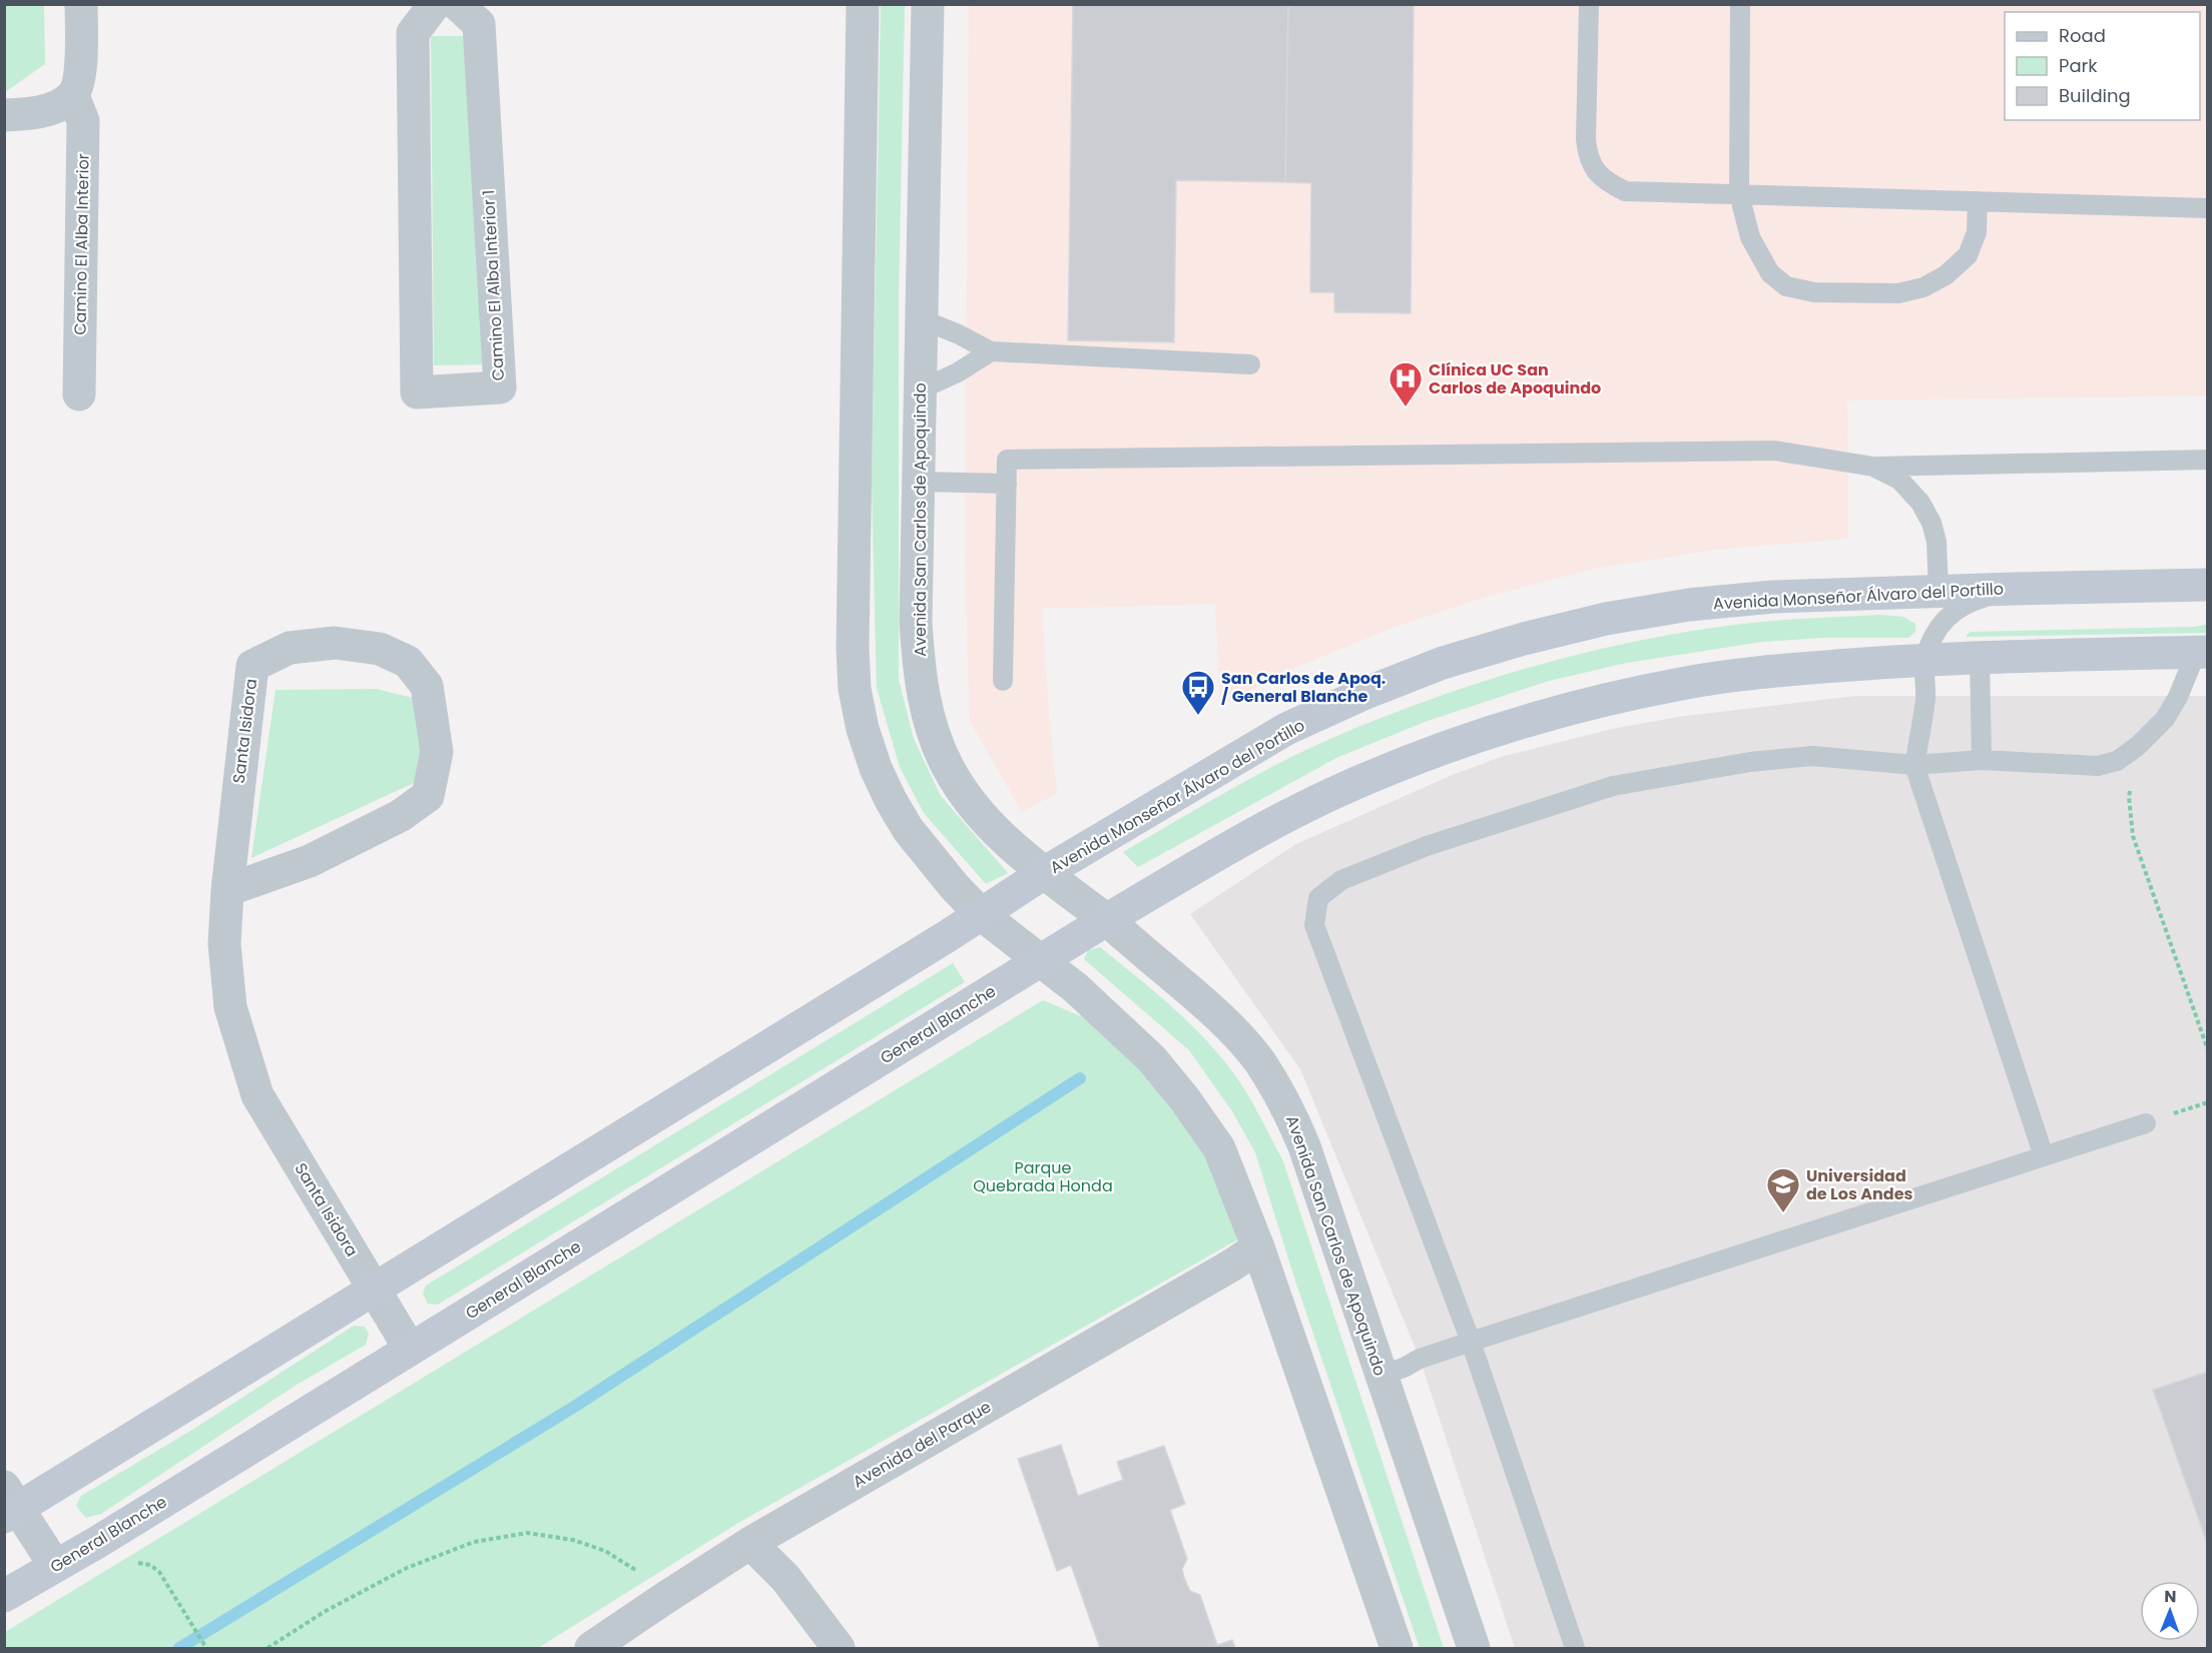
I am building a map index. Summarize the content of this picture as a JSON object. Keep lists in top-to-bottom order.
{
  "streets": {
    "main road": ["Avenida Monseñor Álvaro del Portillo", "General Blanche"],
    "street": [
      "Camino El Alba Interior",
      "Camino El Alba Interior 1",
      "Avenida San Carlos de Apoquindo",
      "Santa Isidora",
      "Avenida del Parque"
    ]
  },
  "crossings": [
    ["Avenida San Carlos de Apoquindo", "Avenida Monseñor Álvaro del Portillo"],
    ["Santa Isidora", "General Blanche"]
  ],
  "parks": ["Parque Quebrada Honda"],
  "places": {
    "hospital": ["Clínica UC San Carlos de Apoquindo"],
    "bus stop": ["San Carlos de Apoq. / General Blanche"],
    "school or university": ["Universidad de Los Andes"]
  },
  "legend": ["Road", "Park", "Building"],
  "north": "top"
}
